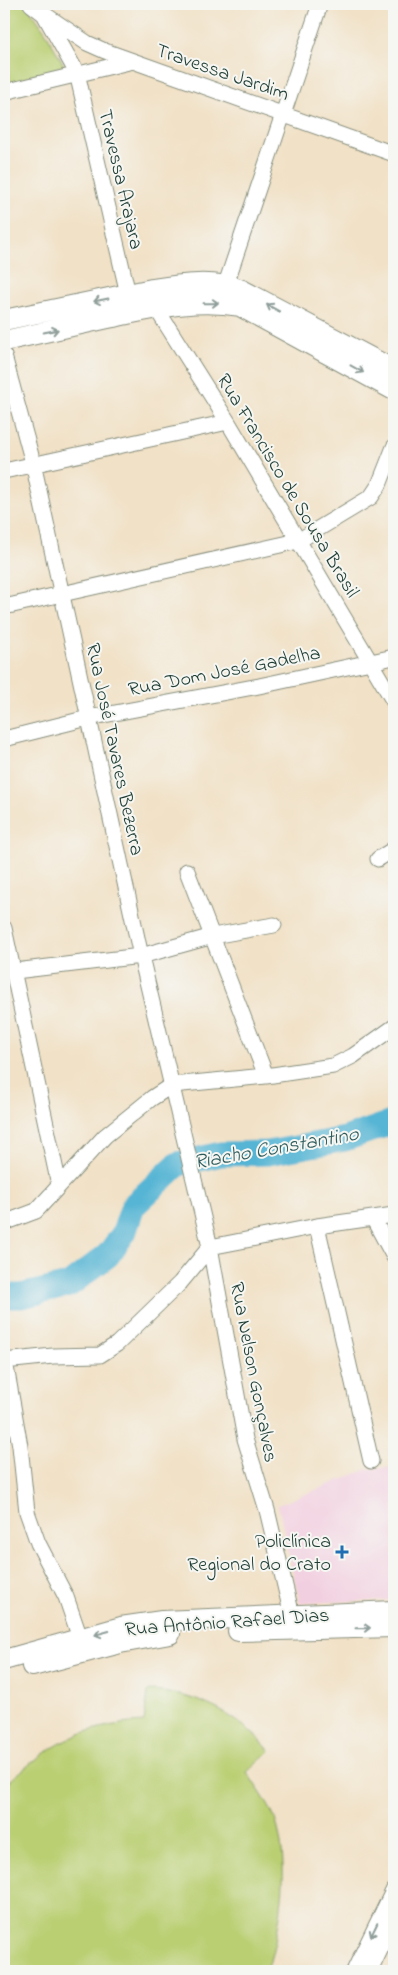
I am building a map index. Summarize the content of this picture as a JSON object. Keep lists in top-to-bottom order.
{
  "streets": {
    "main road": ["Rua Antônio Rafael Dias"],
    "street": [
      "Travessa Jardim",
      "Travessa Arajara",
      "Rua Francisco de Sousa Brasil",
      "Rua Dom José Gadelha",
      "Rua José Tavares Bezerra",
      "Rua Nelson Gonçalves"
    ]
  },
  "crossings": [
    ["Travessa Jardim", "Travessa Arajara"],
    ["Rua Francisco de Sousa Brasil", "Rua Dom José Gadelha"],
    ["Rua Dom José Gadelha", "Rua José Tavares Bezerra"],
    ["Rua José Tavares Bezerra", "Rua Nelson Gonçalves"],
    ["Rua Nelson Gonçalves", "Rua Antônio Rafael Dias"]
  ],
  "water": ["Riacho Constantino"],
  "places": {
    "health": ["Policlínica Regional do Crato"]
  }
}
